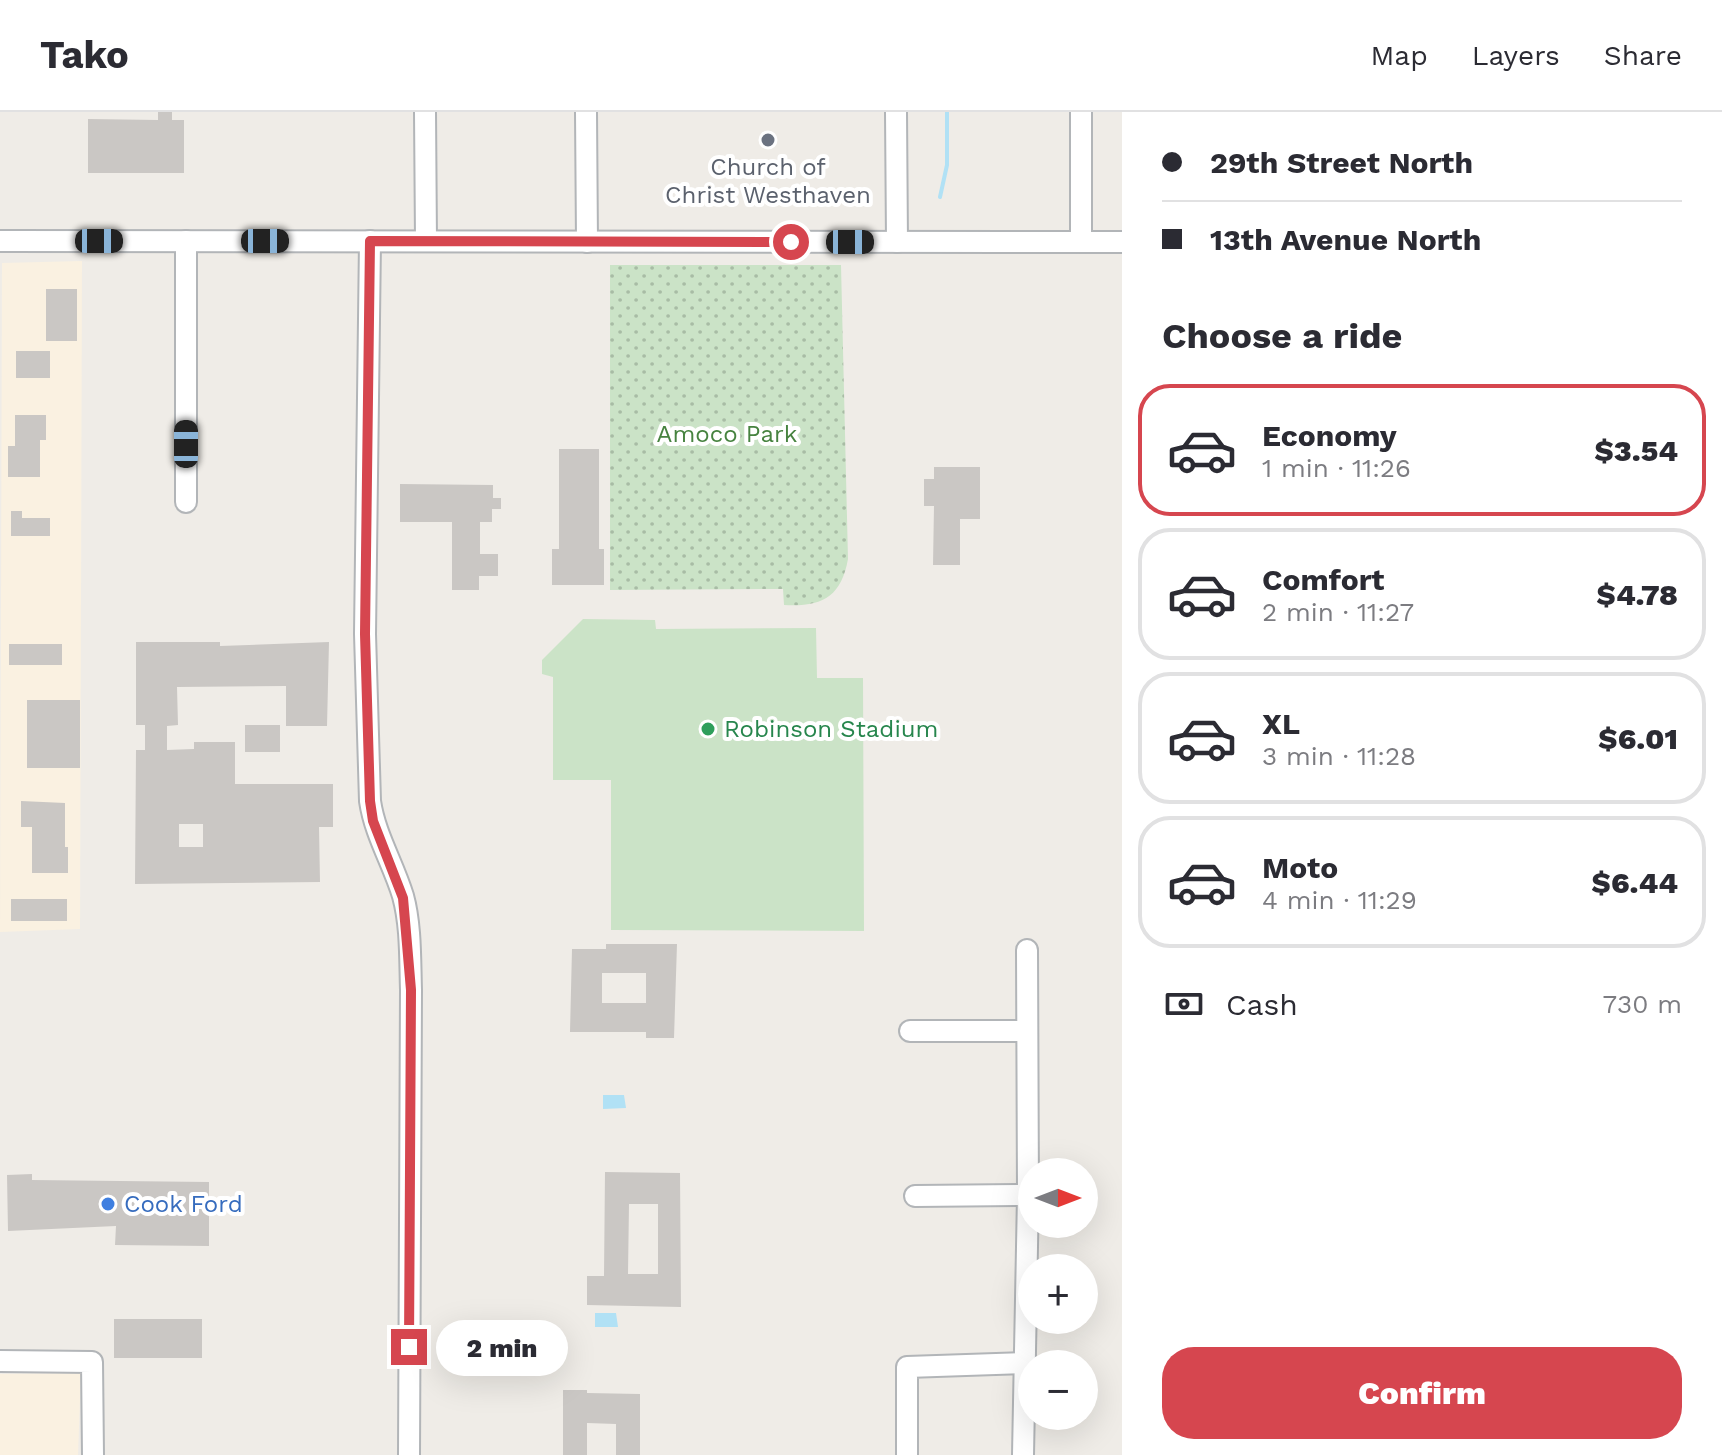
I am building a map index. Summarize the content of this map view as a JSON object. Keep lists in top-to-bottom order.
{
  "parks": ["Amoco Park"],
  "places": ["Church of Christ Westhaven", "Robinson Stadium", "Cook Ford"],
  "north": "right",
  "page": {
    "header": "Tako",
    "nav": ["Map", "Layers", "Share"],
    "banner": ["29th Street North", "13th Avenue North"],
    "heading": "Choose a ride",
    "list": [
      {
        "name": "Economy",
        "note": "1 min · 11:26",
        "value": "$3.54"
      },
      {
        "name": "Comfort",
        "note": "2 min · 11:27",
        "value": "$4.78"
      },
      {
        "name": "XL",
        "note": "3 min · 11:28",
        "value": "$6.01"
      },
      {
        "name": "Moto",
        "note": "4 min · 11:29",
        "value": "$6.44"
      }
    ],
    "pay": ["Cash", "730 m"],
    "map_buttons": ["+", "−"],
    "bubble": "2 min",
    "buttons": "Confirm"
  }
}
